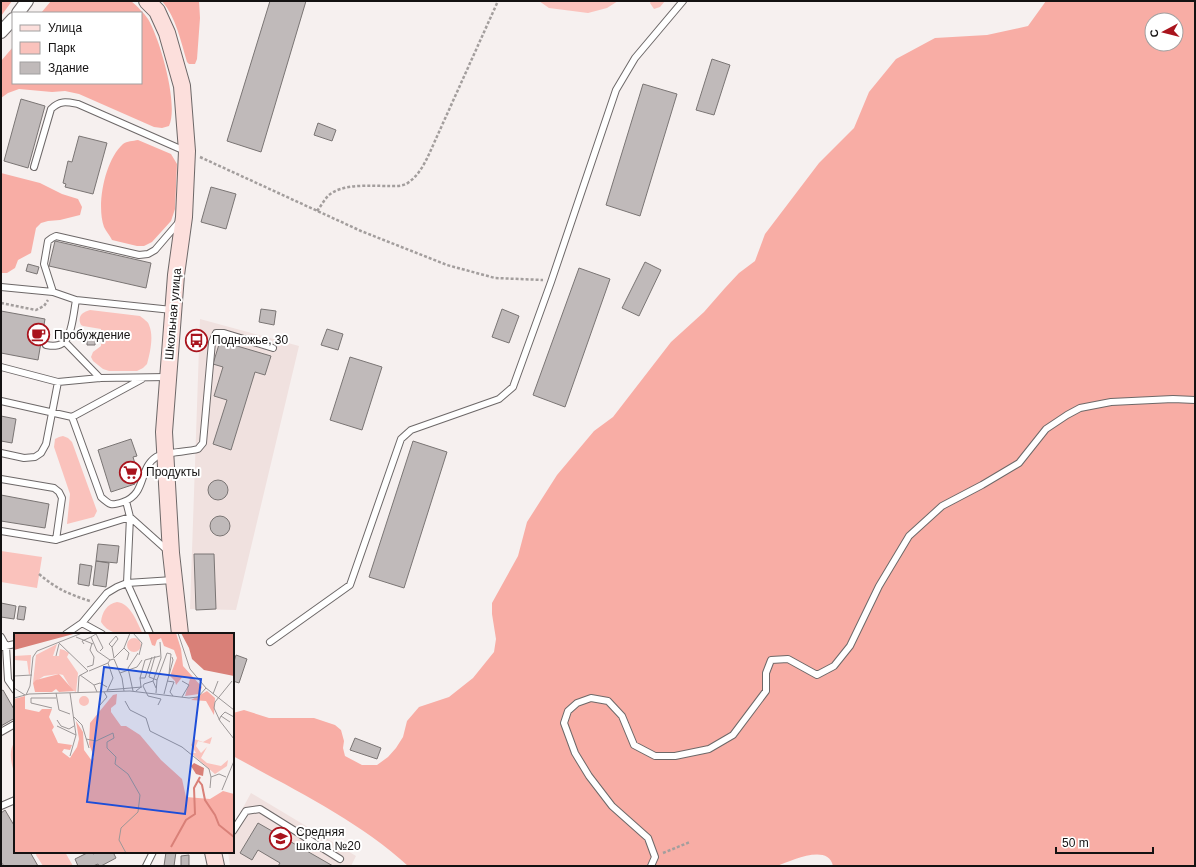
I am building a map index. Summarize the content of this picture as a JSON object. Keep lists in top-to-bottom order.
{
  "streets": {
    "main road": ["Школьная улица"]
  },
  "places": {
    "cafe": ["Пробуждение"],
    "bus stop": ["Подножье, 30"],
    "supermarket": ["Продукты"],
    "school or university": ["Средняя школа №20"]
  },
  "legend": ["Улица", "Парк", "Здание"],
  "scale_bar": "50 m",
  "north": "left"
}
